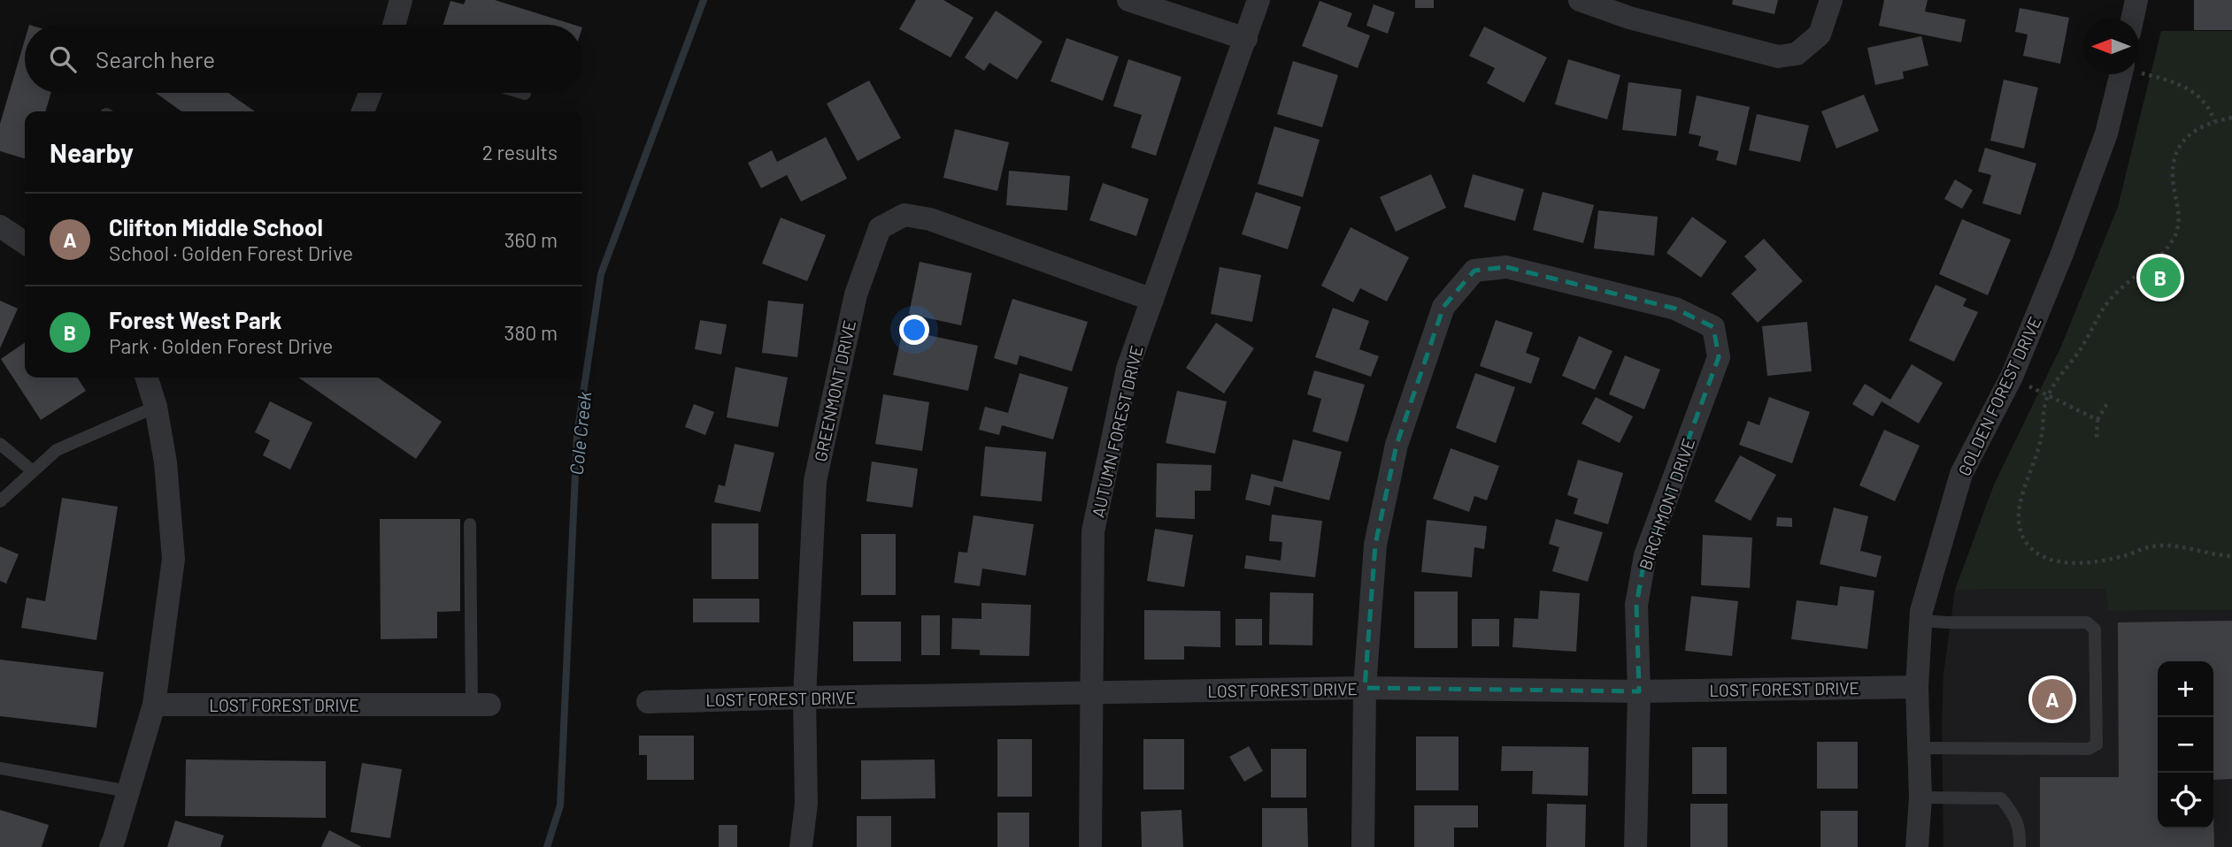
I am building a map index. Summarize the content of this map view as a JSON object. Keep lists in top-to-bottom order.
{
  "streets": {
    "street": [
      "GREENMONT DRIVE",
      "GOLDEN FOREST DRIVE",
      "AUTUMN FOREST DRIVE",
      "BIRCHMONT DRIVE",
      "LOST FOREST DRIVE"
    ]
  },
  "crossings": [
    ["GREENMONT DRIVE", "AUTUMN FOREST DRIVE"],
    ["GREENMONT DRIVE", "LOST FOREST DRIVE"],
    ["GOLDEN FOREST DRIVE", "LOST FOREST DRIVE"],
    ["AUTUMN FOREST DRIVE", "LOST FOREST DRIVE"],
    ["BIRCHMONT DRIVE", "LOST FOREST DRIVE"]
  ],
  "water": ["Cole Creek"],
  "north": "left",
  "page": {
    "search": "Search here",
    "heading": ["Nearby", "2 results"],
    "list": [
      {
        "mark": "A",
        "name": "Clifton Middle School",
        "note": "School · Golden Forest Drive",
        "value": "360 m"
      },
      {
        "mark": "B",
        "name": "Forest West Park",
        "note": "Park · Golden Forest Drive",
        "value": "380 m"
      }
    ],
    "pins": ["B", "A"],
    "map_buttons": ["+", "−"]
  }
}
